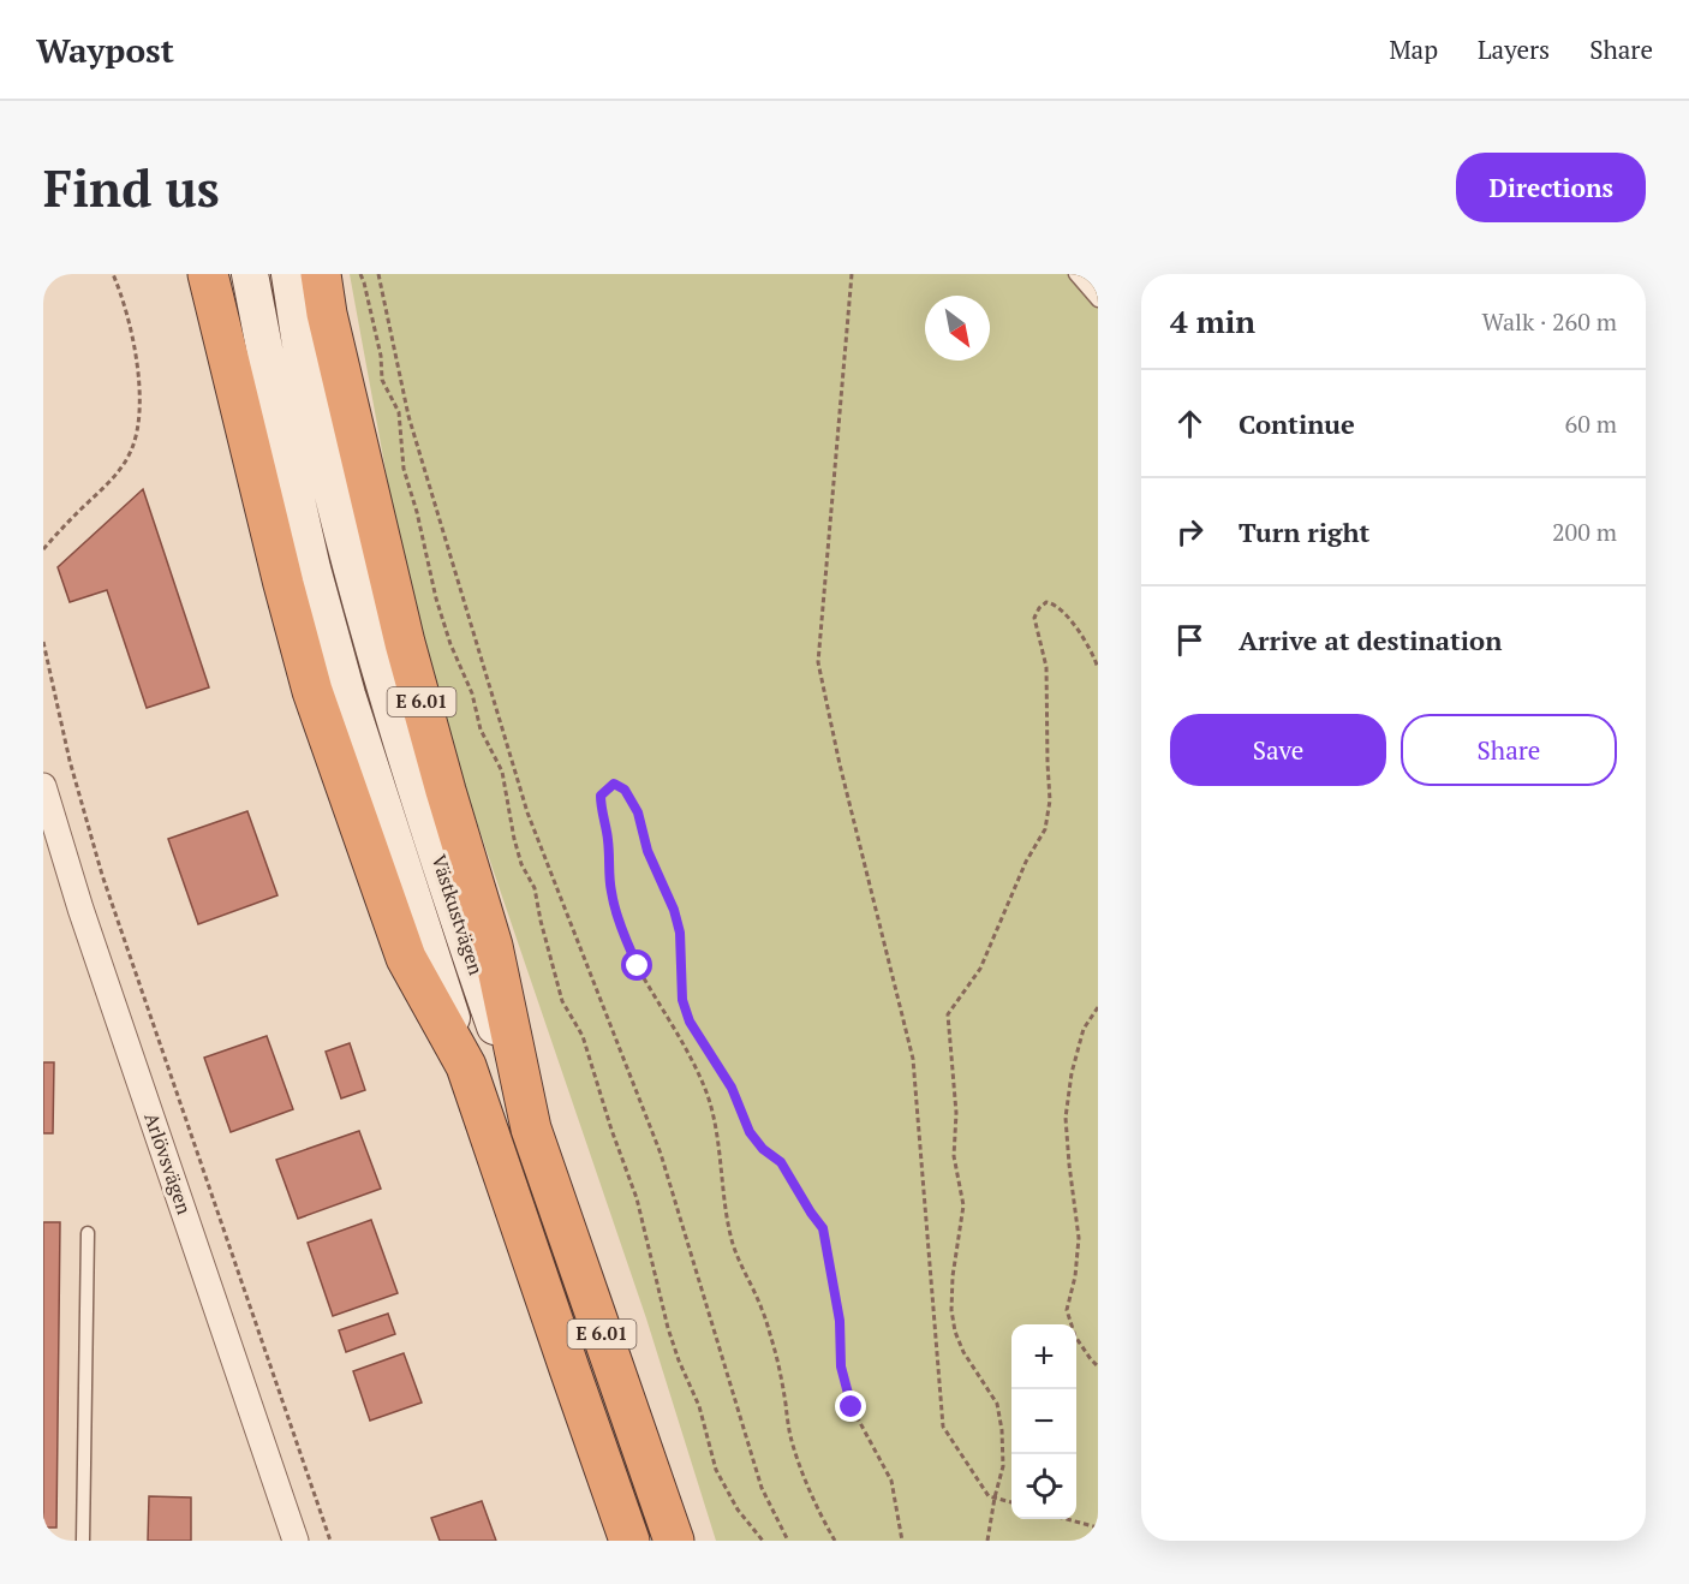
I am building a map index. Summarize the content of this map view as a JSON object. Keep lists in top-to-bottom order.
{
  "streets": {
    "highway": ["E 6.01", "Västkustvägen"],
    "street": ["Arlövsvägen"]
  },
  "crossings": [
    ["E 6.01", "Västkustvägen"]
  ],
  "north": "bottom right",
  "page": {
    "header": "Waypost",
    "nav": ["Map", "Layers", "Share"],
    "buttons": [
      "Directions",
      ["Save", "Share"]
    ],
    "title": "Find us",
    "heading": ["4 min", "Walk · 260 m"],
    "list": [
      ["Continue", "60 m"],
      ["Turn right", "200 m"],
      "Arrive at destination"
    ],
    "map_buttons": ["+", "−"]
  }
}
